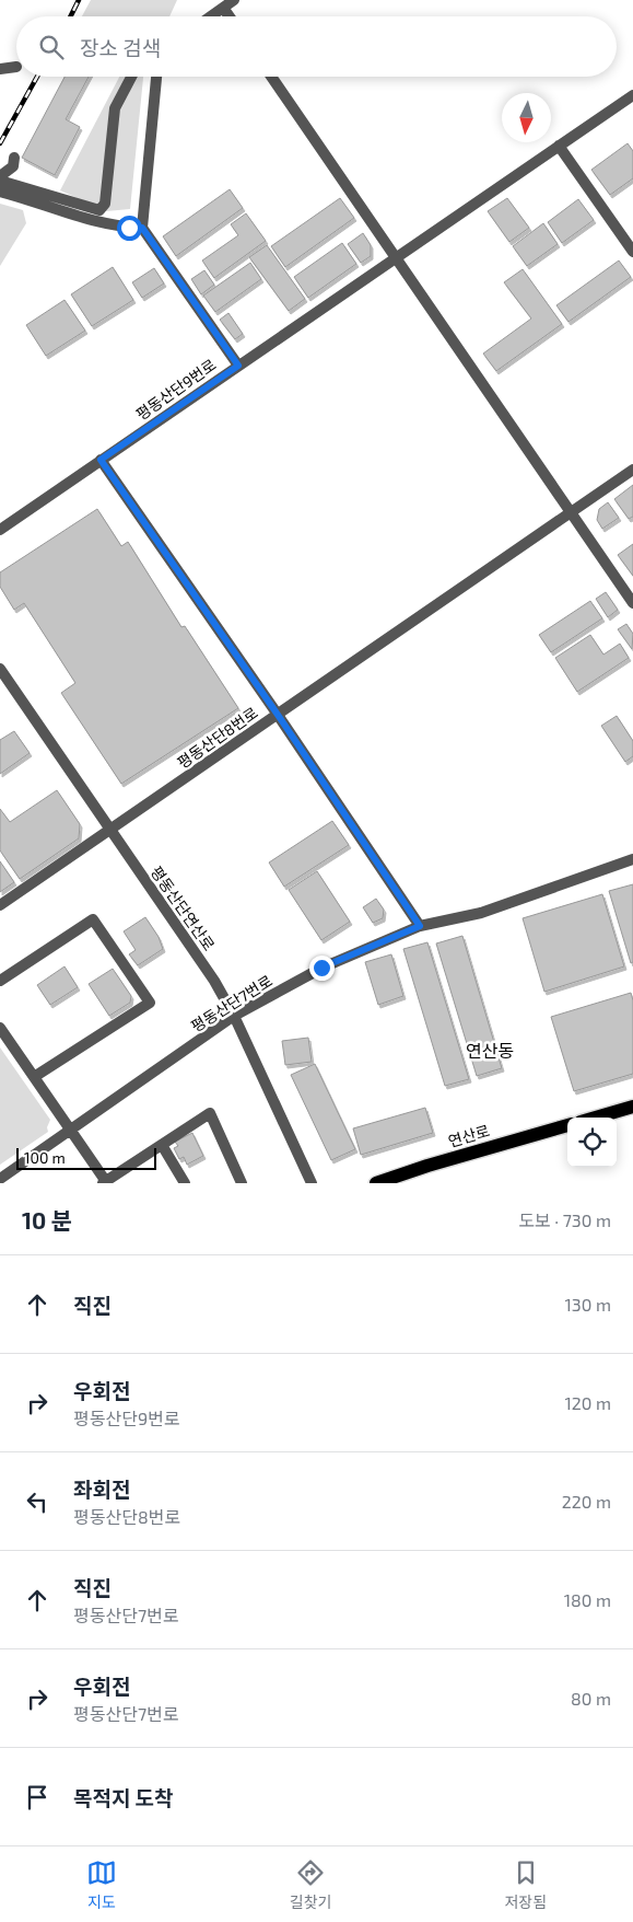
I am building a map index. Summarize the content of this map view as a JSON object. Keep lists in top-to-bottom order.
{
  "streets": {
    "main road": ["연산로"],
    "street": [
      "평동산단9번로",
      "평동산단8번로",
      "평동산단연산로",
      "평동산단7번로"
    ]
  },
  "crossings": [
    ["평동산단9번로", "평동산단8번로"],
    ["평동산단8번로", "평동산단연산로"],
    ["평동산단연산로", "평동산단7번로"]
  ],
  "districts": ["연산동"],
  "scale_bar": "100 m",
  "north": "bottom",
  "page": {
    "search": "장소 검색",
    "scale": "100 m",
    "heading": ["10 분", "도보 · 730 m"],
    "list": [
      ["직진", "130 m"],
      ["우회전", "평동산단9번로", "120 m"],
      ["좌회전", "평동산단8번로", "220 m"],
      ["직진", "평동산단7번로", "180 m"],
      ["우회전", "평동산단7번로", "80 m"],
      "목적지 도착"
    ],
    "nav": ["지도", "길찾기", "저장됨"]
  }
}
